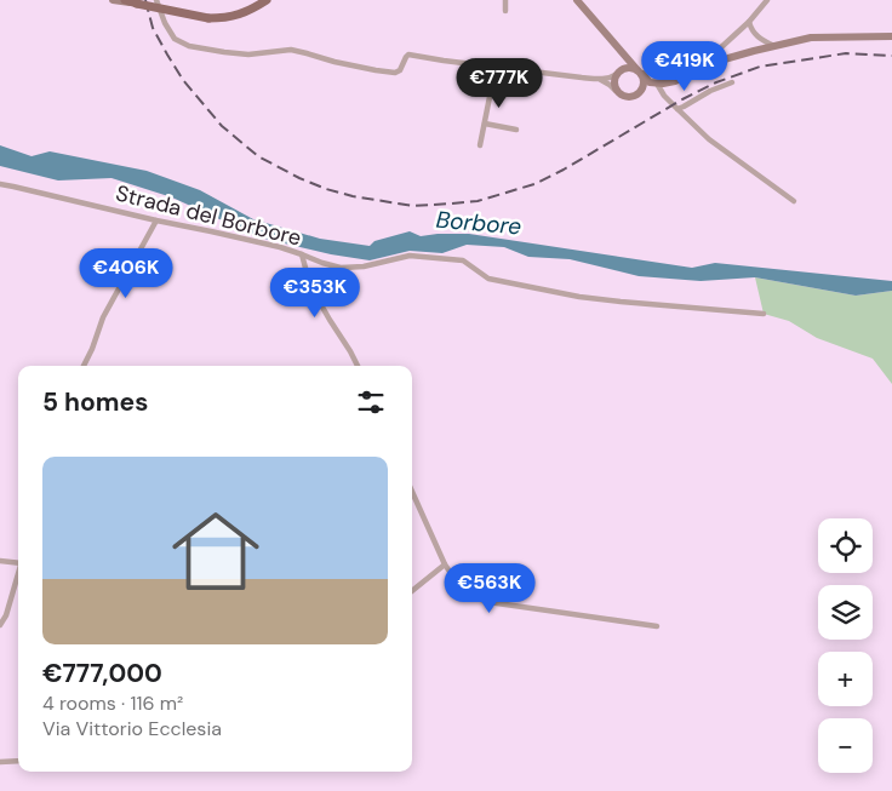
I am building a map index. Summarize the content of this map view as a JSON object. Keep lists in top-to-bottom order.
{
  "streets": {
    "street": ["Strada del Borbore"]
  },
  "water": ["Borbore"],
  "page": {
    "price": [
      "€419K",
      "€777K",
      "€406K",
      "€353K",
      "€563K"
    ],
    "heading": "5 homes",
    "list": [
      {
        "name": "€777,000",
        "note": "4 rooms · 116 m² · Via Vittorio Ecclesia"
      }
    ],
    "map_buttons": ["+", "−"]
  }
}
